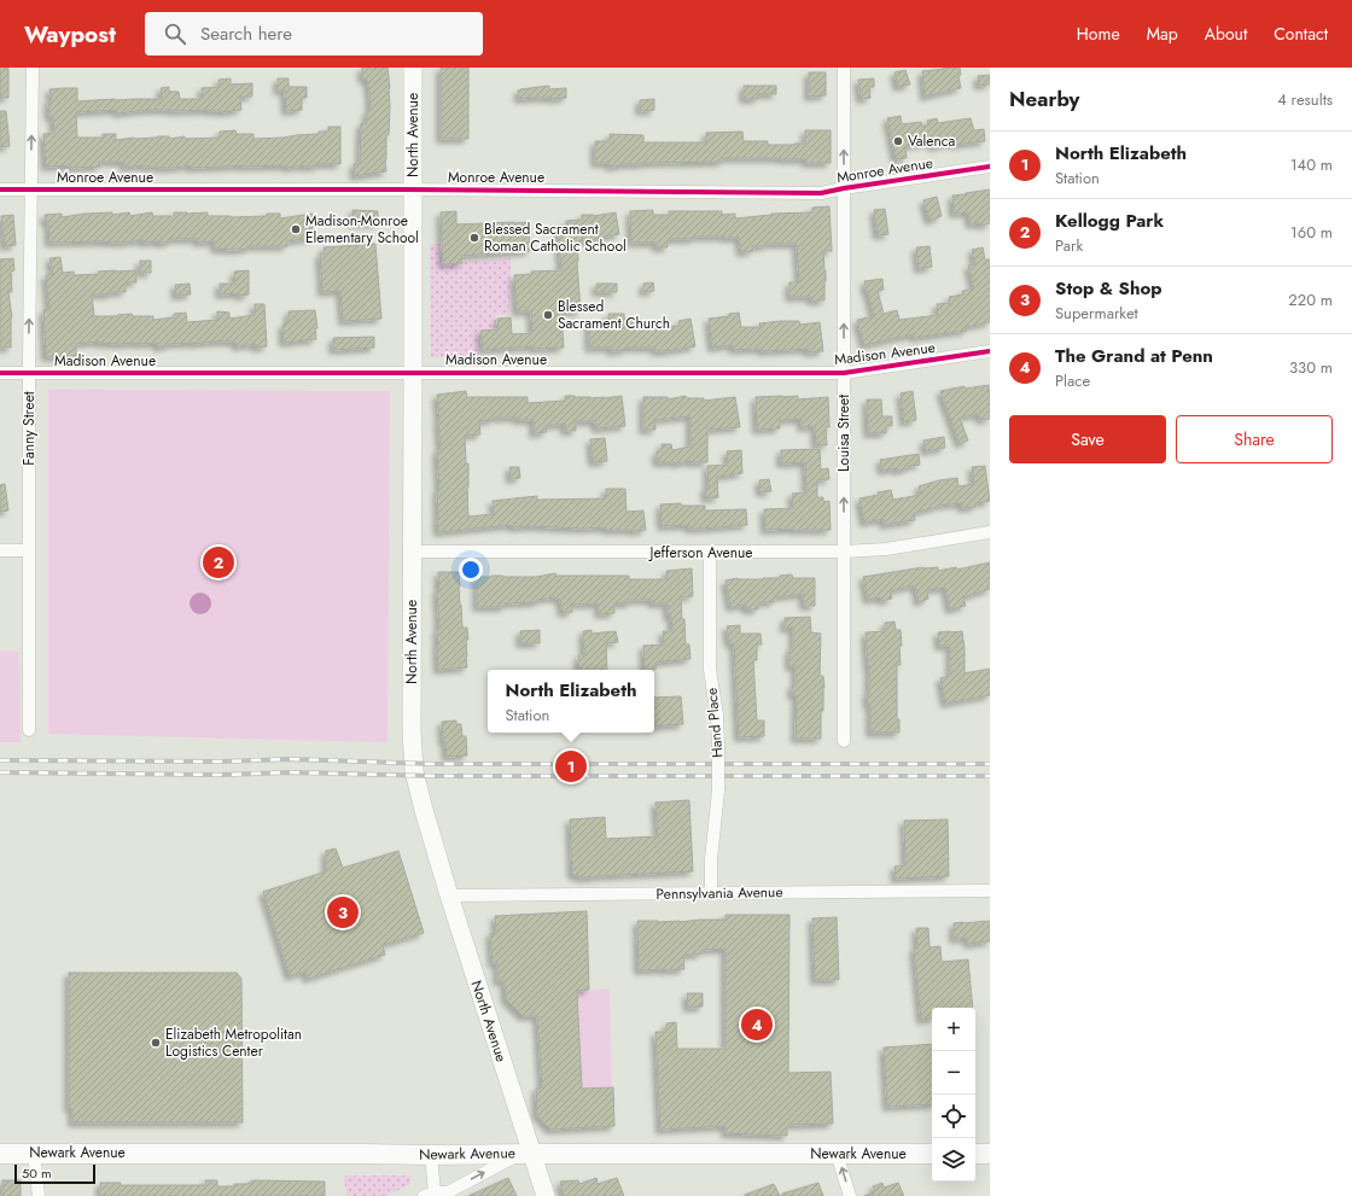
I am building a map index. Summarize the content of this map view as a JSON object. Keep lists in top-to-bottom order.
{
  "streets": {
    "main road": ["North Avenue", "Newark Avenue"],
    "street": [
      "Monroe Avenue",
      "Madison Avenue",
      "Fanny Street",
      "Louisa Street",
      "Jefferson Avenue",
      "Hand Place",
      "Pennsylvania Avenue"
    ]
  },
  "crossings": [
    ["North Avenue", "Monroe Avenue"],
    ["North Avenue", "Madison Avenue"],
    ["North Avenue", "Jefferson Avenue"],
    ["North Avenue", "Pennsylvania Avenue"],
    ["North Avenue", "Newark Avenue"],
    ["Monroe Avenue", "Fanny Street"],
    ["Monroe Avenue", "Louisa Street"],
    ["Madison Avenue", "Fanny Street"],
    ["Madison Avenue", "Louisa Street"],
    ["Louisa Street", "Jefferson Avenue"],
    ["Jefferson Avenue", "Hand Place"],
    ["Hand Place", "Pennsylvania Avenue"]
  ],
  "one_way": ["Fanny Street", "Louisa Street"],
  "places": [
    "Valenca",
    "Madison-Monroe Elementary School",
    "Blessed Sacrament Roman Catholic School",
    "Blessed Sacrament Church",
    "Elizabeth Metropolitan Logistics Center"
  ],
  "scale_bar": "50 m",
  "page": {
    "header": "Waypost",
    "search": "Search here",
    "nav": [
      "Home",
      "Map",
      "About",
      "Contact"
    ],
    "heading": ["Nearby", "4 results"],
    "list": [
      {
        "mark": "1",
        "name": "North Elizabeth",
        "note": "Station",
        "value": "140 m"
      },
      {
        "mark": "2",
        "name": "Kellogg Park",
        "note": "Park",
        "value": "160 m"
      },
      {
        "mark": "3",
        "name": "Stop & Shop",
        "note": "Supermarket",
        "value": "220 m"
      },
      {
        "mark": "4",
        "name": "The Grand at Penn",
        "note": "Place",
        "value": "330 m"
      }
    ],
    "buttons": ["Save", "Share"],
    "pins": [
      "2",
      "1",
      "3",
      "4"
    ],
    "popup": ["North Elizabeth", "Station"],
    "map_buttons": ["+", "−"],
    "scale": "50 m"
  }
}
